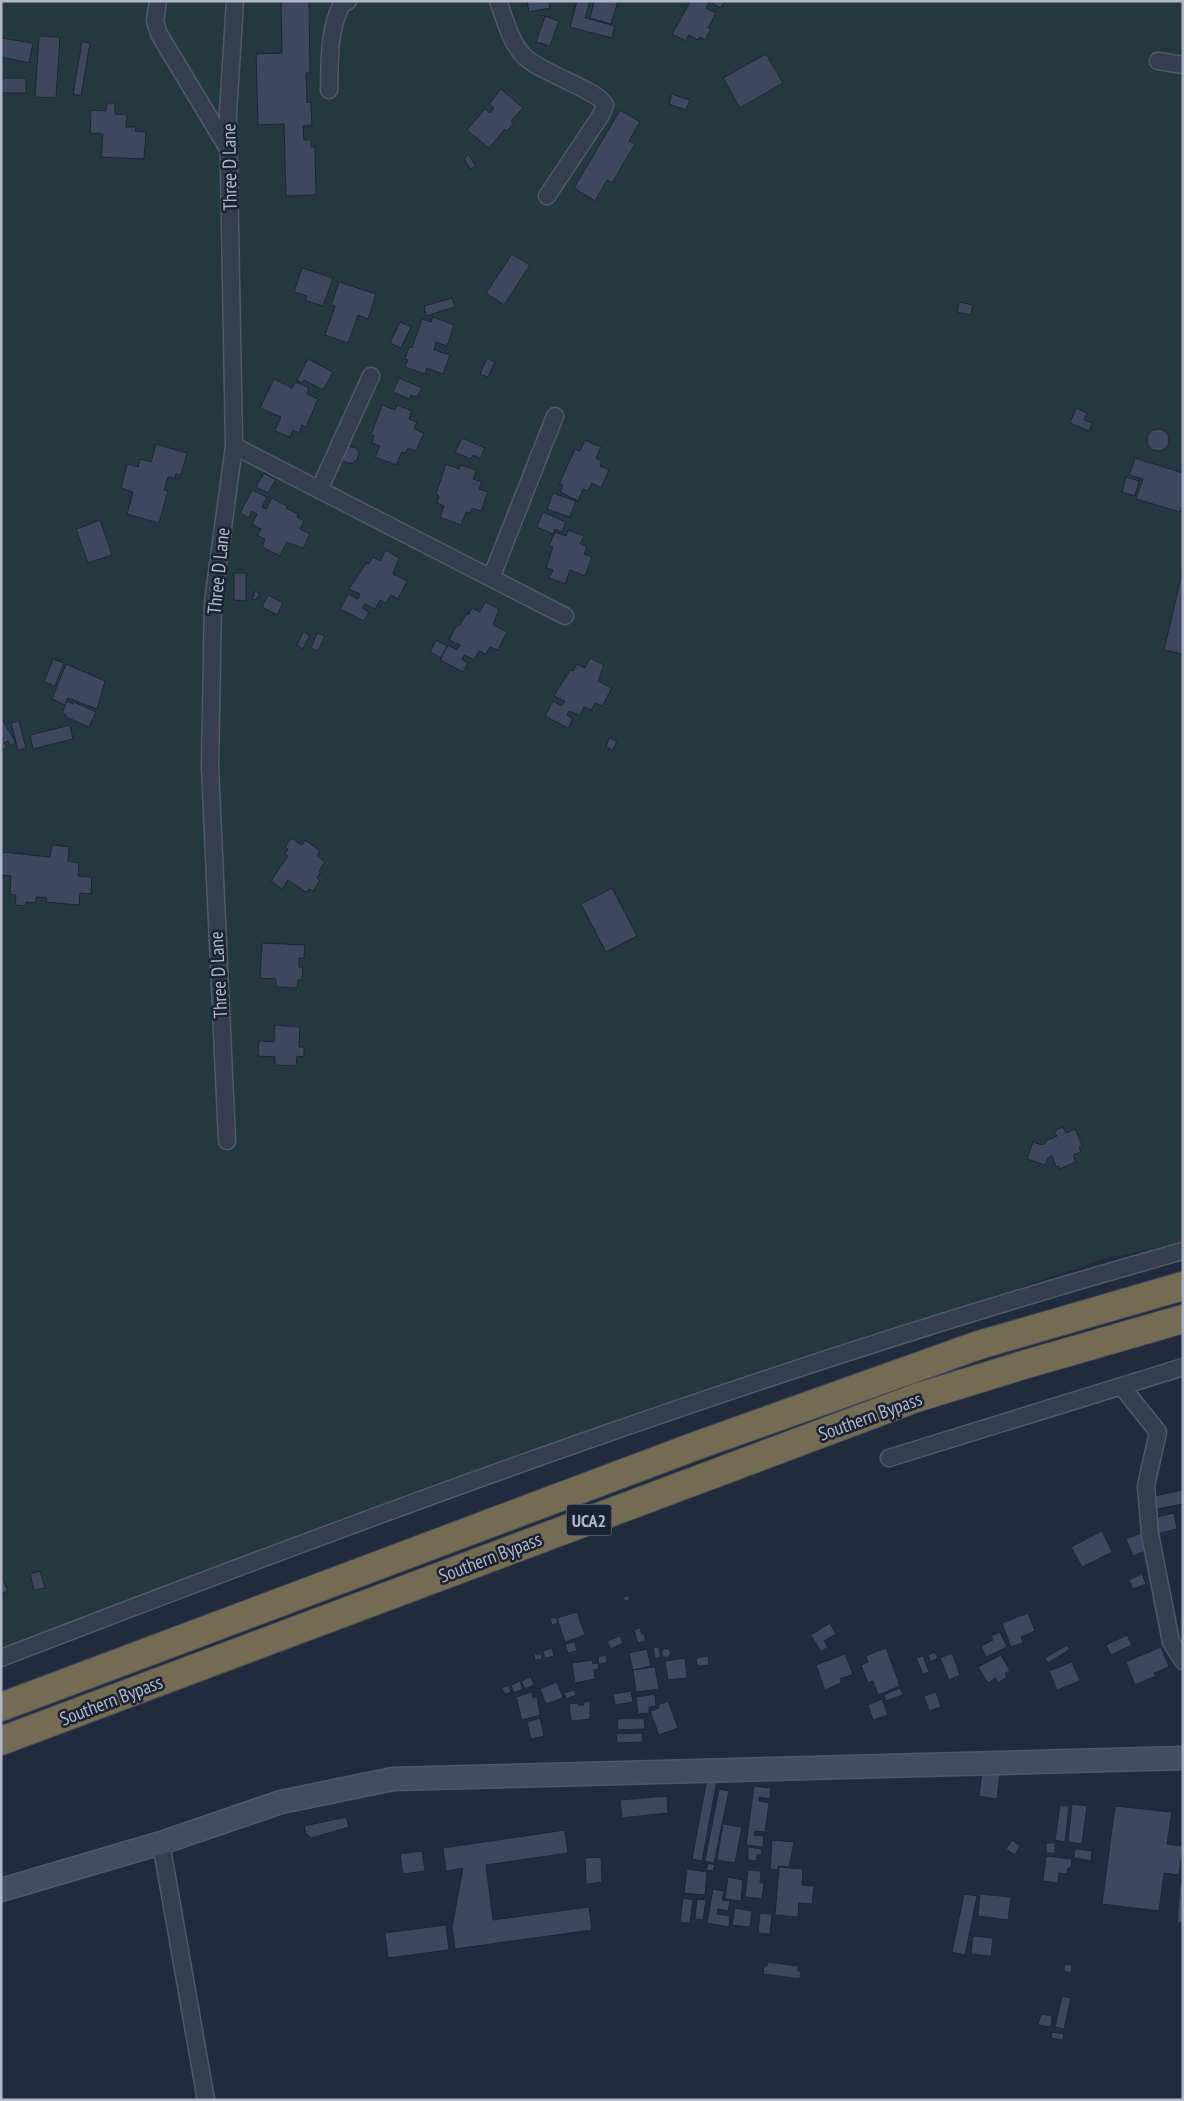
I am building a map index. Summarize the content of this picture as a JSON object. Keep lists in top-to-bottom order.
{
  "streets": {
    "highway": ["Southern Bypass", "UCA2"],
    "street": ["Three D Lane"]
  }
}
